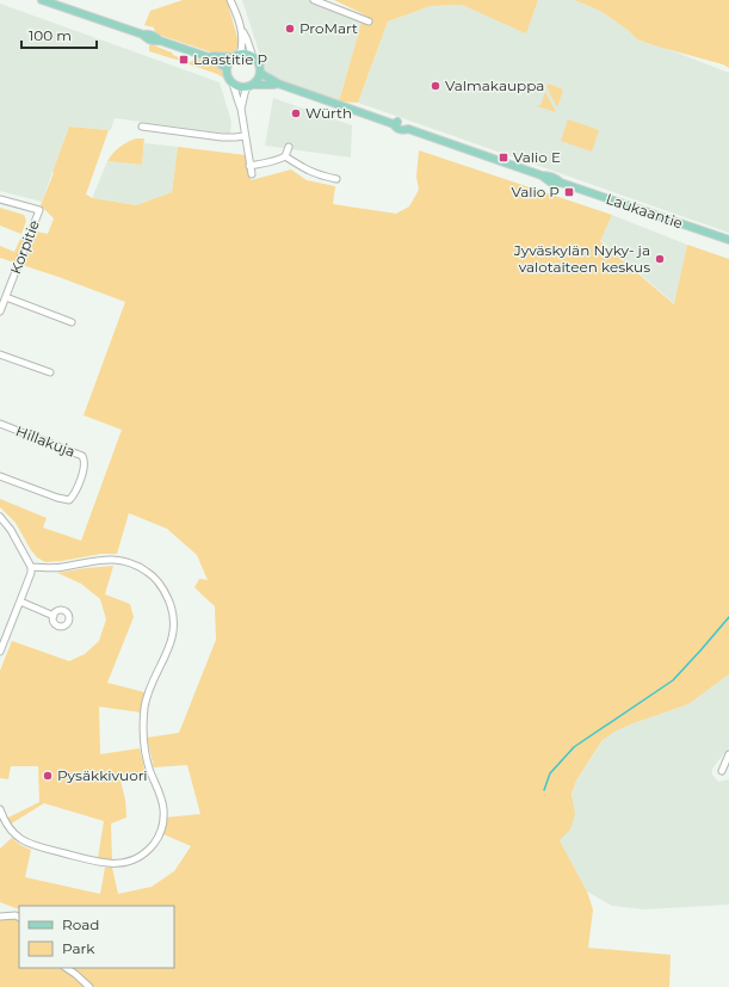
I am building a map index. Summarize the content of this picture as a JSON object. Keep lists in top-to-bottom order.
{
  "streets": {
    "main road": ["Laukaantie"],
    "street": ["Korpitie", "Hillakuja"]
  },
  "places": {
    "other": [
      "ProMart",
      "Valmakauppa",
      "Würth",
      "Jyväskylän Nyky- ja valotaiteen keskus",
      "Pysäkkivuori"
    ],
    "transit": ["Laastitie P", "Valio E", "Valio P"]
  },
  "legend": ["Road", "Park"],
  "scale_bar": "100 m"
}
